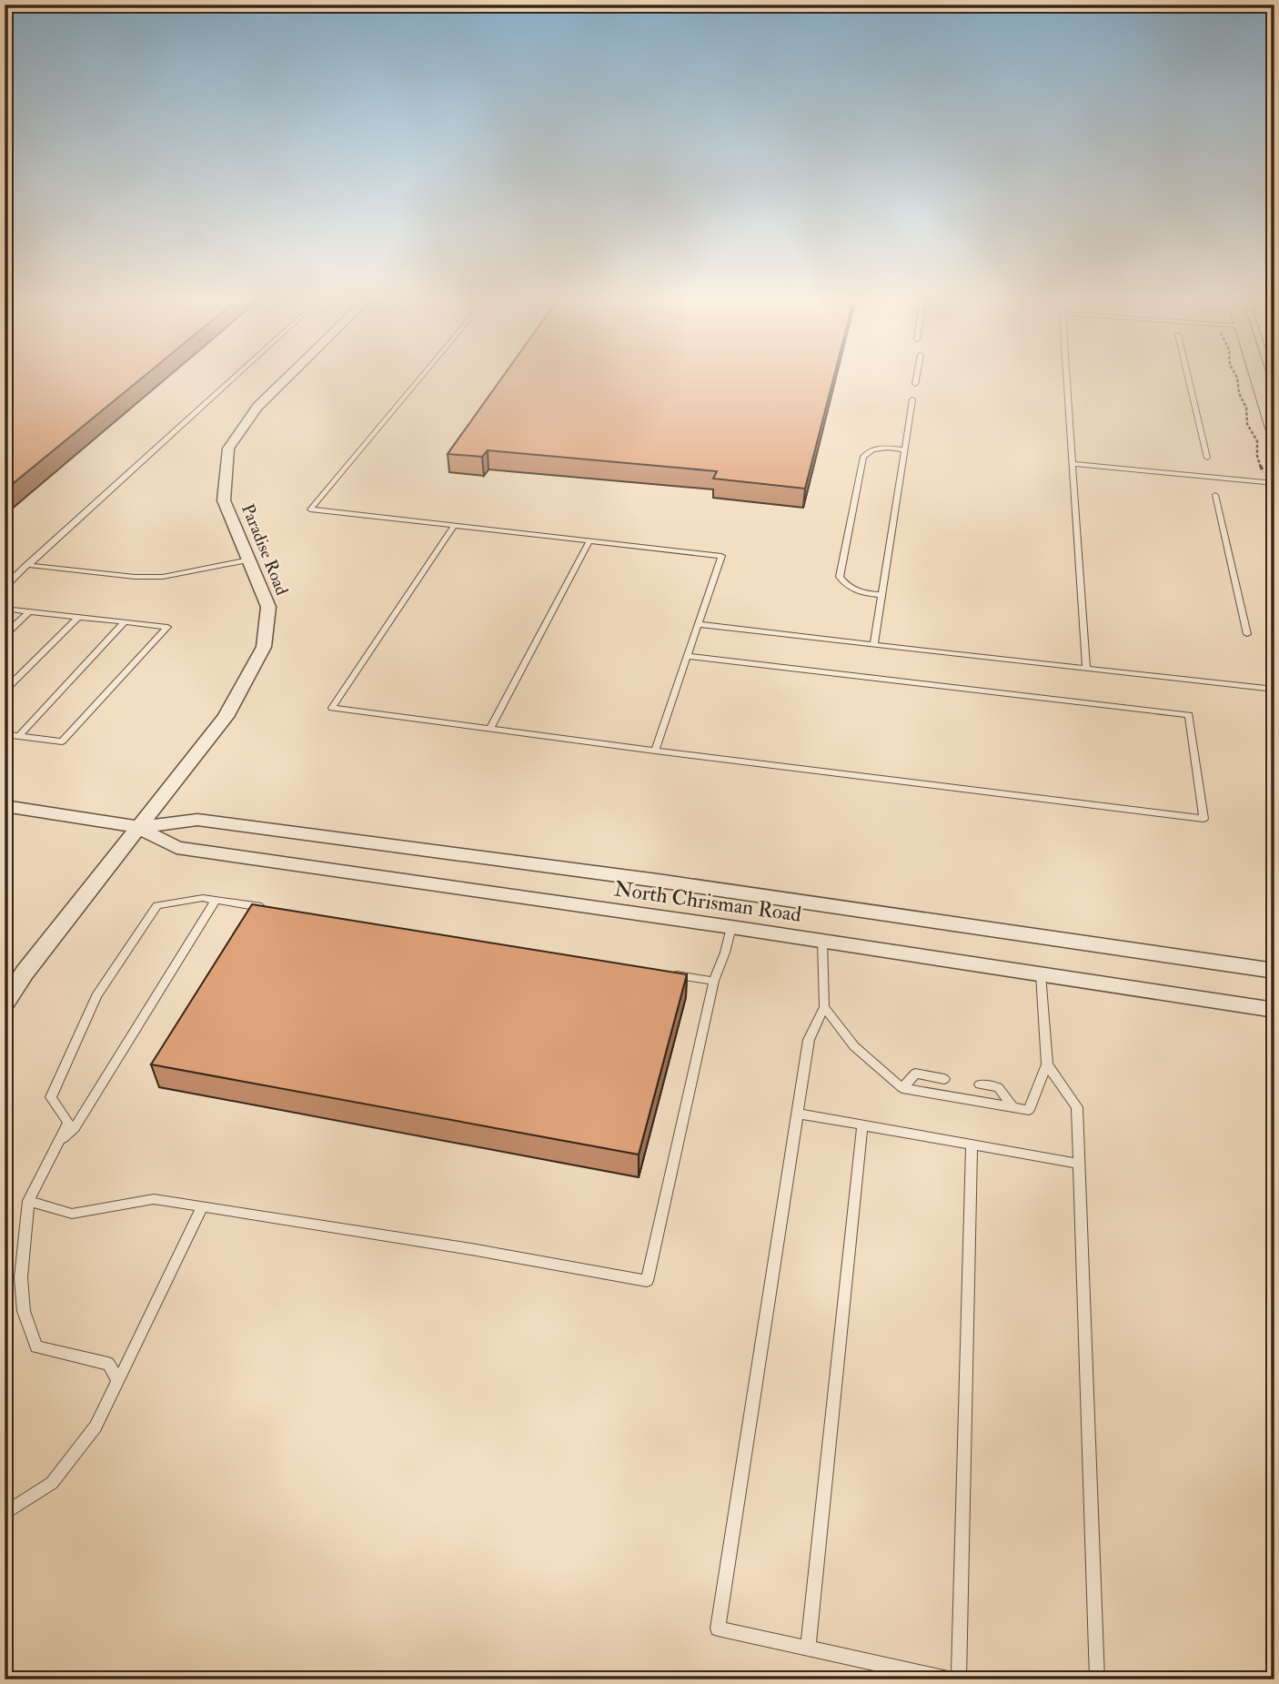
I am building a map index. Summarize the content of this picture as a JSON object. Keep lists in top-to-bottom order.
{
  "streets": {
    "street": ["Paradise Road", "North Chrisman Road"]
  },
  "crossings": [
    ["Paradise Road", "North Chrisman Road"]
  ]
}
